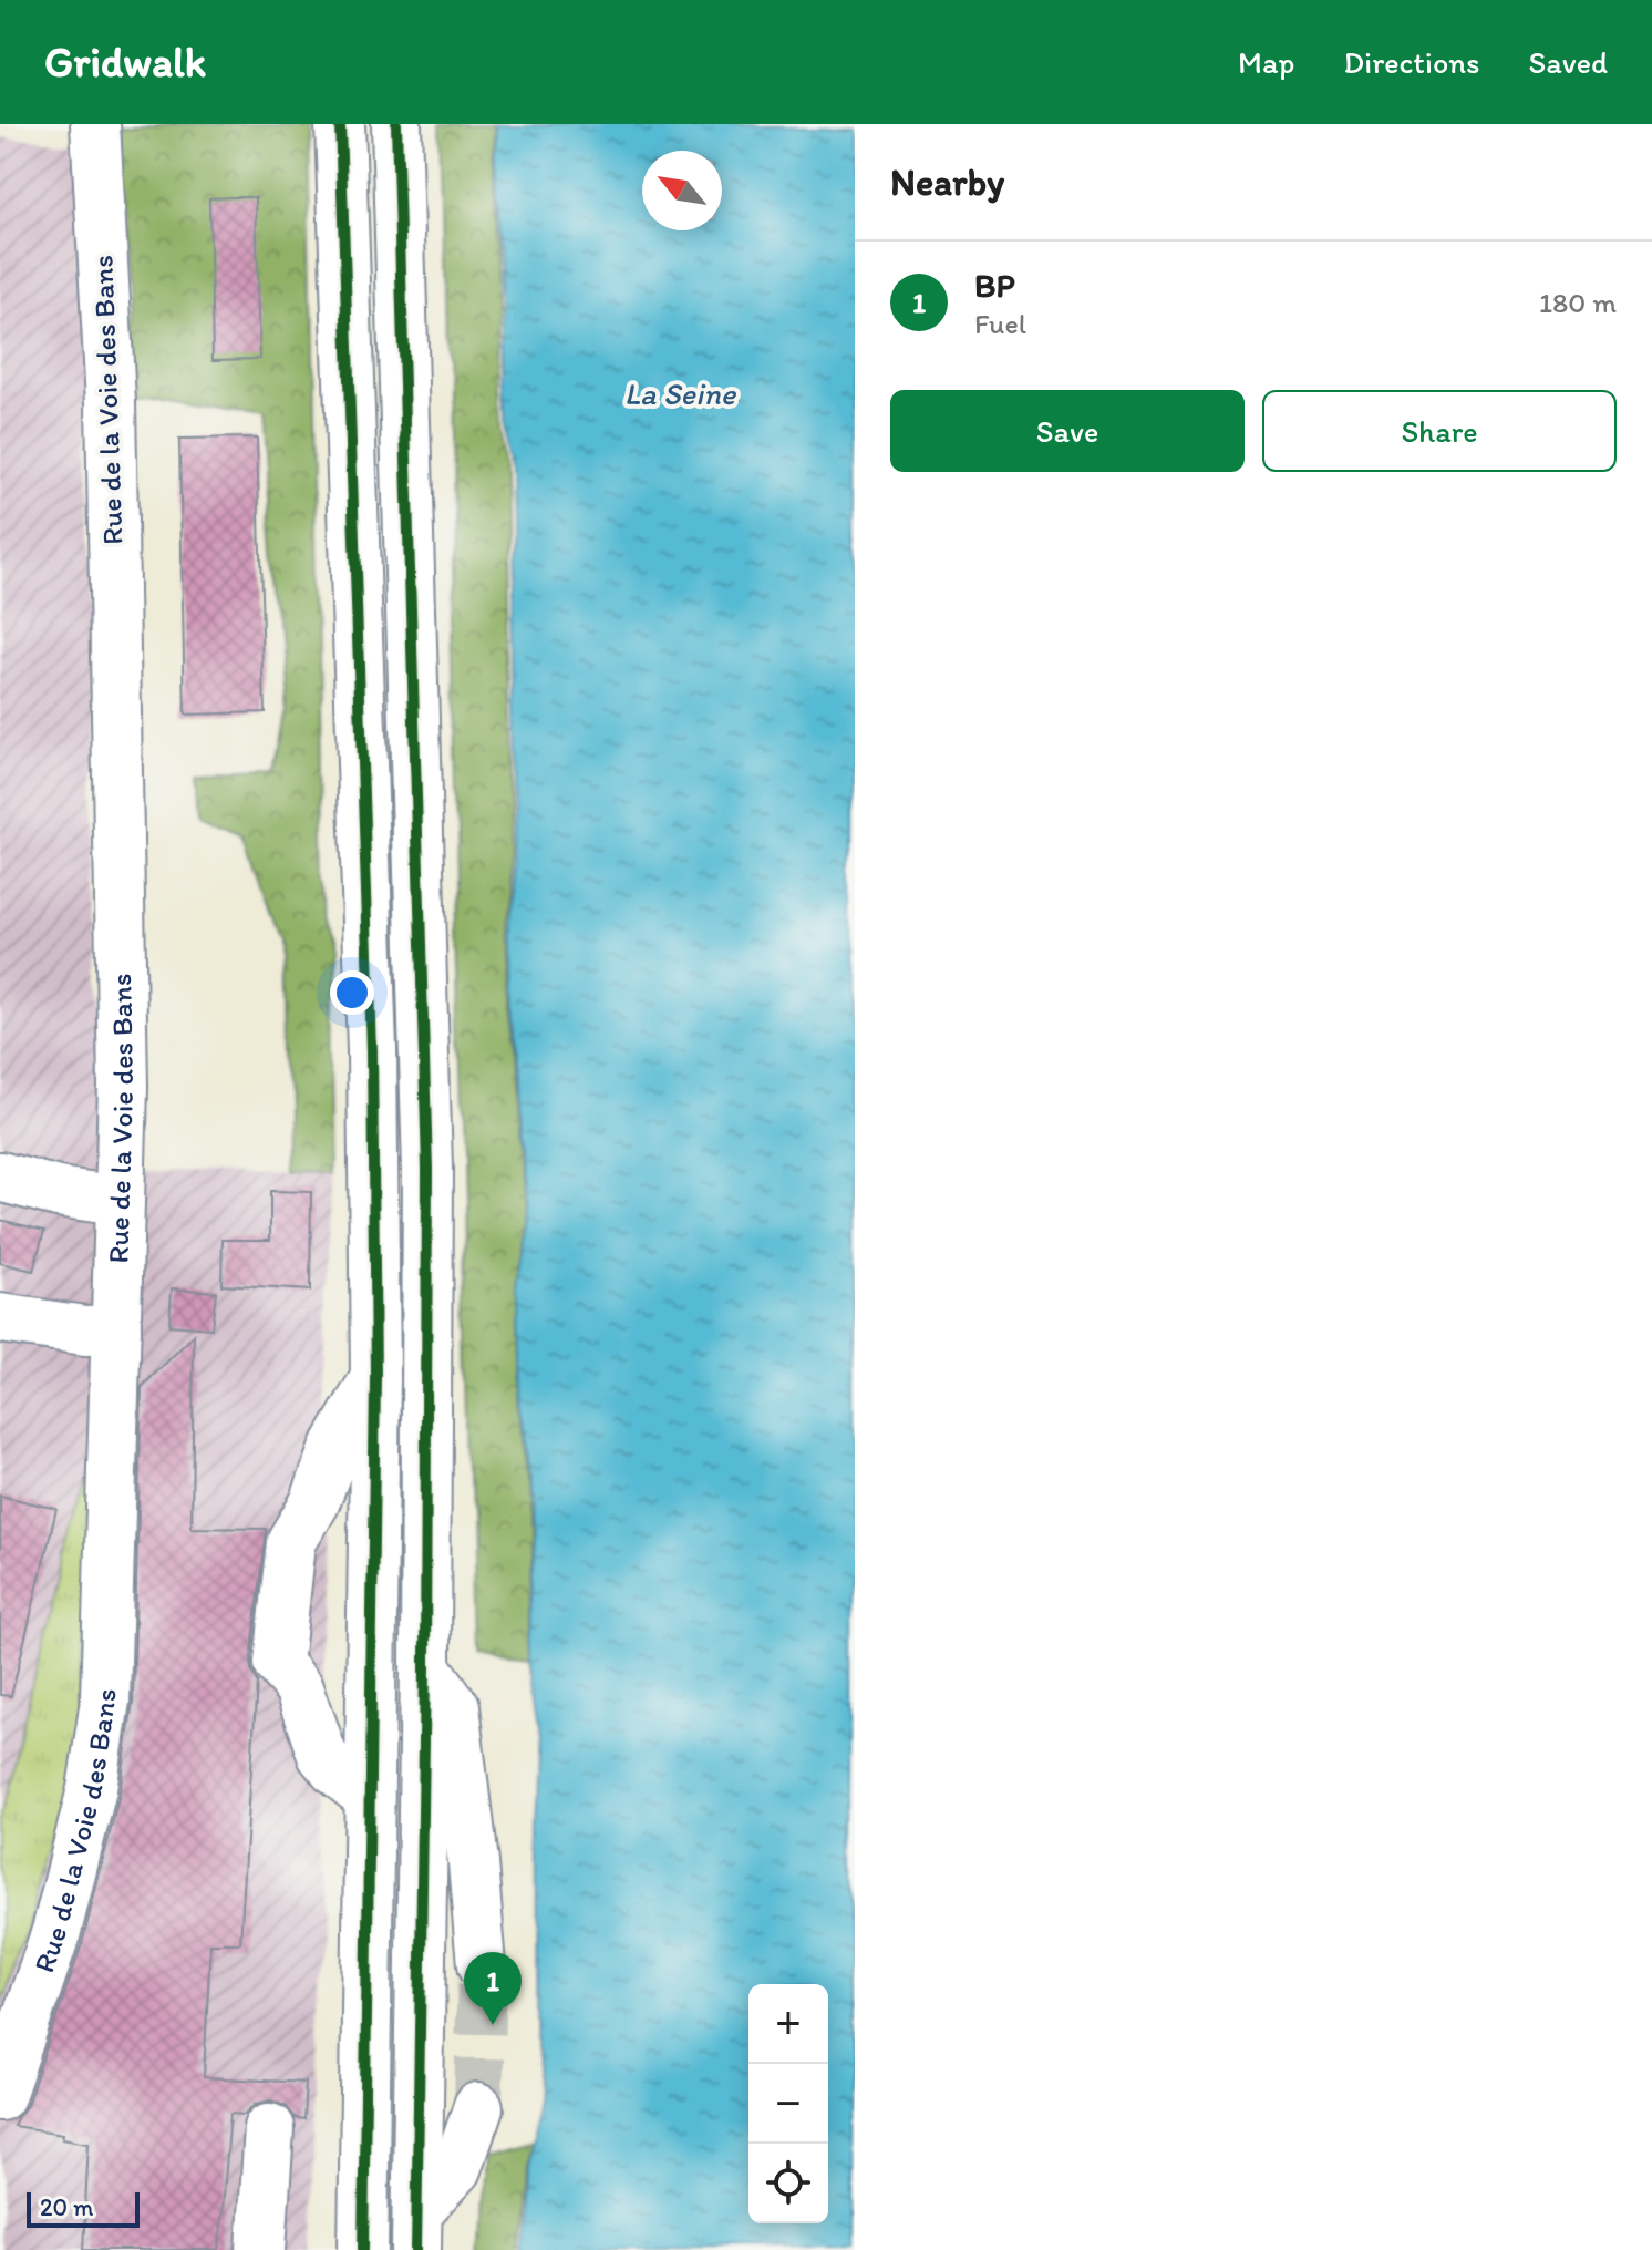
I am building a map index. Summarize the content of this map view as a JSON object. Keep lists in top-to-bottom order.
{
  "streets": {
    "main road": ["Rue de la Voie des Bans"]
  },
  "water": ["La Seine"],
  "scale_bar": "20 m",
  "north": "top left",
  "page": {
    "header": "Gridwalk",
    "nav": ["Map", "Directions", "Saved"],
    "heading": "Nearby",
    "list": [
      {
        "mark": "1",
        "name": "BP",
        "note": "Fuel",
        "value": "180 m"
      }
    ],
    "buttons": ["Save", "Share"],
    "pins": "1",
    "map_buttons": ["+", "−"],
    "scale": "20 m"
  }
}
